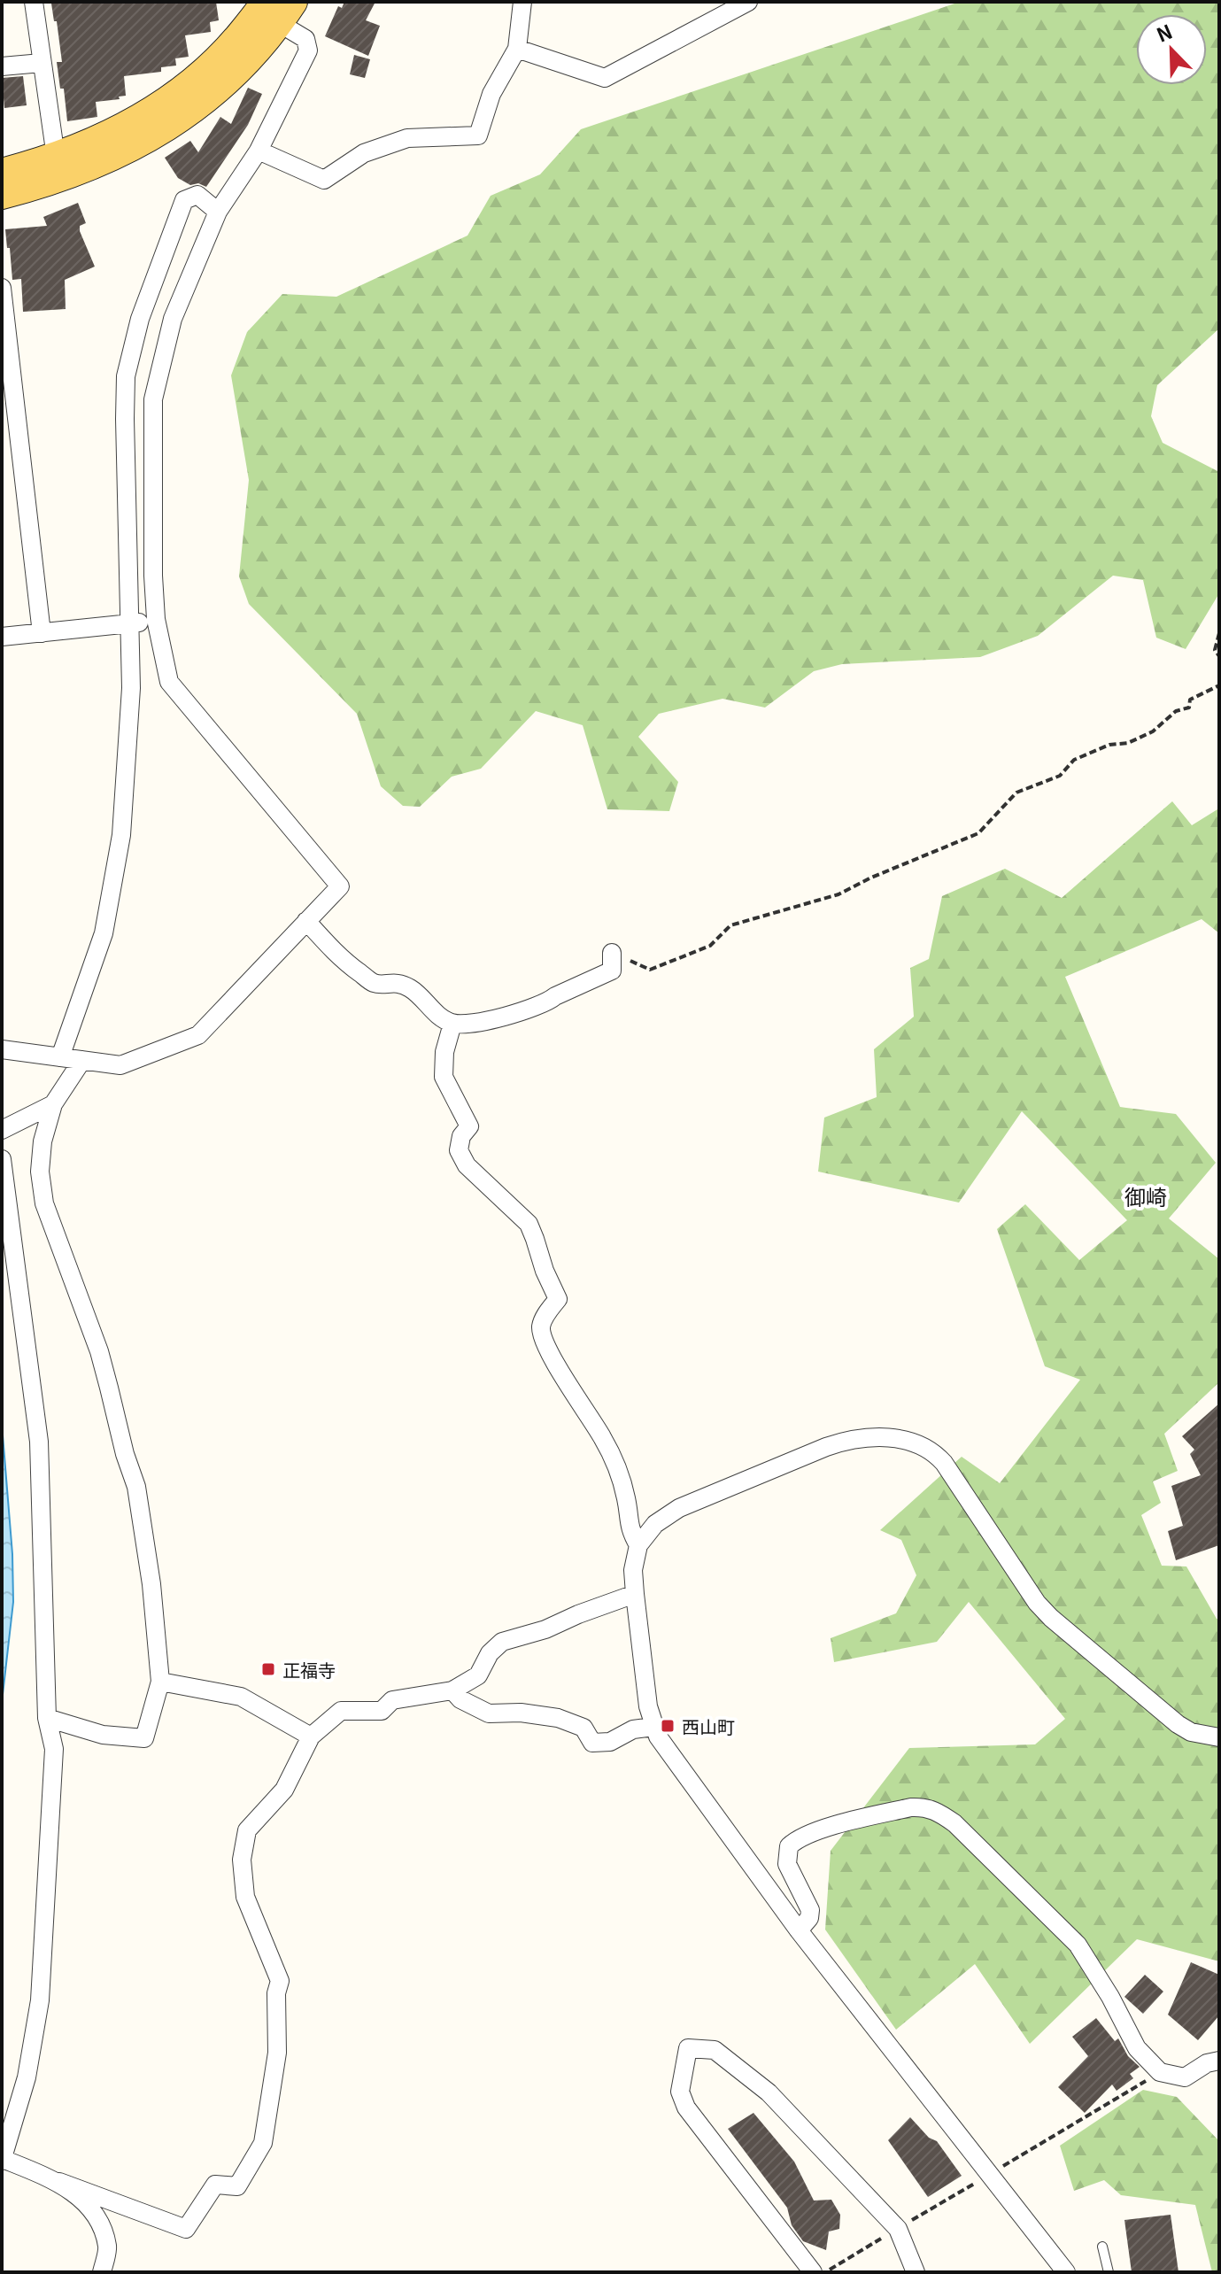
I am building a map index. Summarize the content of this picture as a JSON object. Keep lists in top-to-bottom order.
{
  "districts": ["御崎"],
  "places": {
    "transit": ["正福寺", "西山町"]
  },
  "north": "top left"
}
